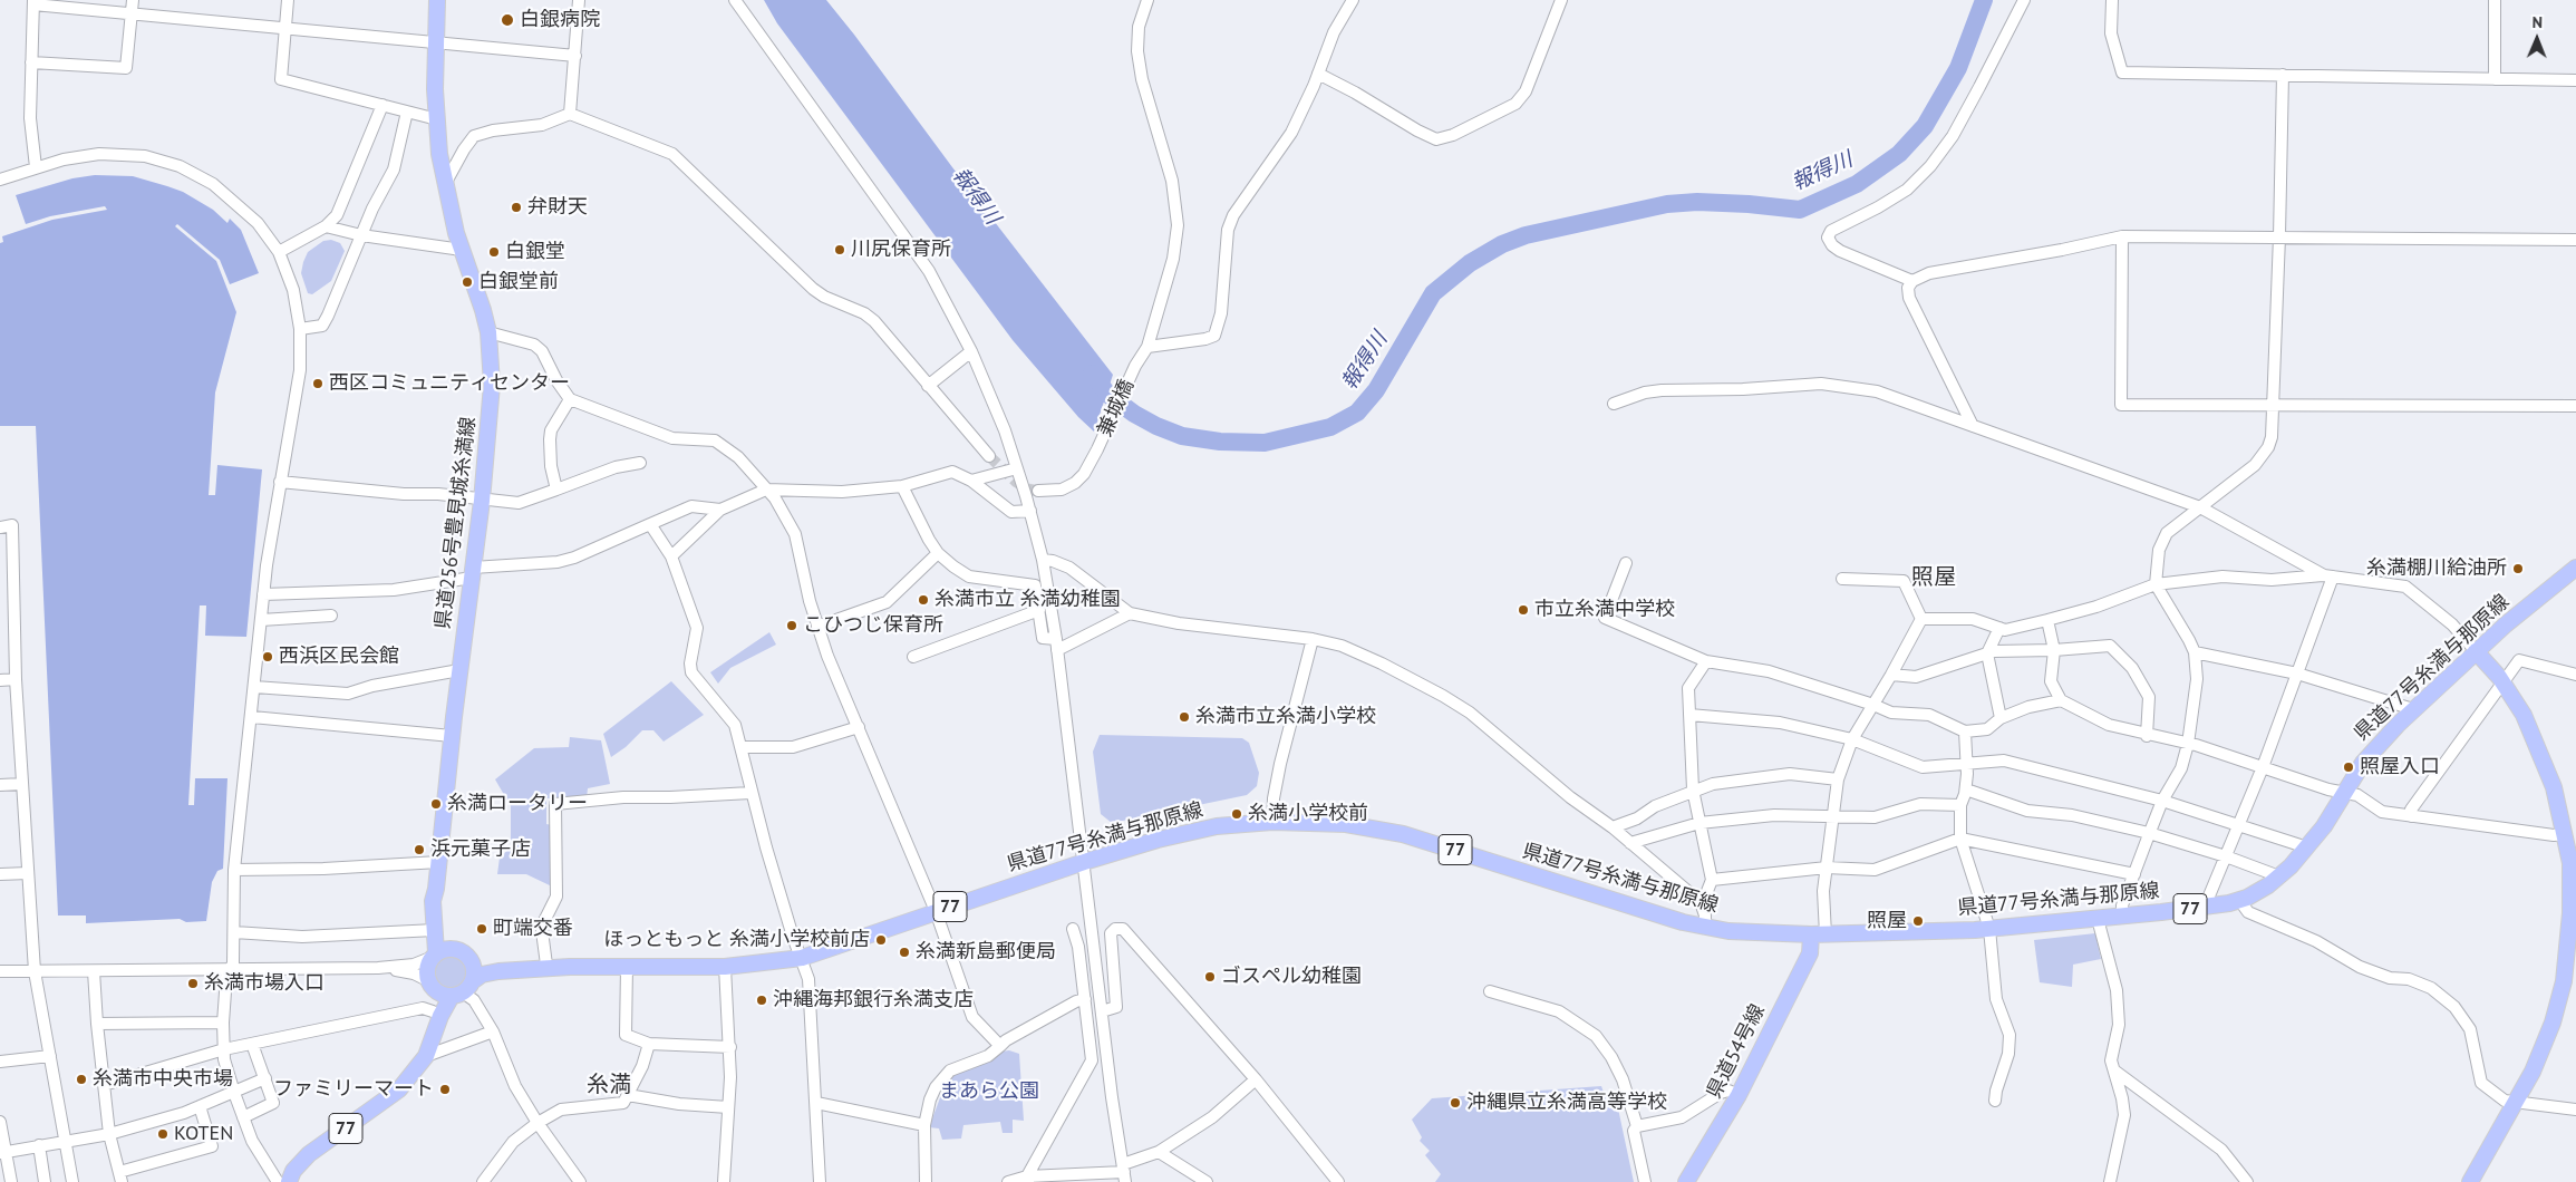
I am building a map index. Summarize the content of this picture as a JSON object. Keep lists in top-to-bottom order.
{
  "streets": {
    "main road": [
      "県道256号豊見城糸満線",
      "県道77号糸満与那原線",
      "77",
      "県道54号線"
    ],
    "street": ["兼城橋"]
  },
  "crossings": [
    ["県道256号豊見城糸満線", "県道77号糸満与那原線"],
    ["県道256号豊見城糸満線", "77"],
    ["県道77号糸満与那原線", "77"],
    ["県道77号糸満与那原線", "県道54号線"]
  ],
  "districts": ["照屋", "糸満"],
  "water": ["報得川"],
  "parks": ["まあら公園"],
  "places": [
    "白銀病院",
    "弁財天",
    "川尻保育所",
    "白銀堂",
    "白銀堂前",
    "西区コミュニティセンター",
    "糸満棚川給油所",
    "糸満市立 糸満幼稚園",
    "市立糸満中学校",
    "こひつじ保育所",
    "西浜区民会館",
    "糸満市立糸満小学校",
    "照屋入口",
    "糸満ロータリー",
    "糸満小学校前",
    "浜元菓子店",
    "照屋",
    "町端交番",
    "ほっともっと 糸満小学校前店",
    "糸満新島郵便局",
    "ゴスペル幼稚園",
    "糸満市場入口",
    "沖縄海邦銀行糸満支店",
    "糸満市中央市場",
    "ファミリーマート",
    "沖縄県立糸満高等学校",
    "KOTEN"
  ],
  "north": "top"
}
